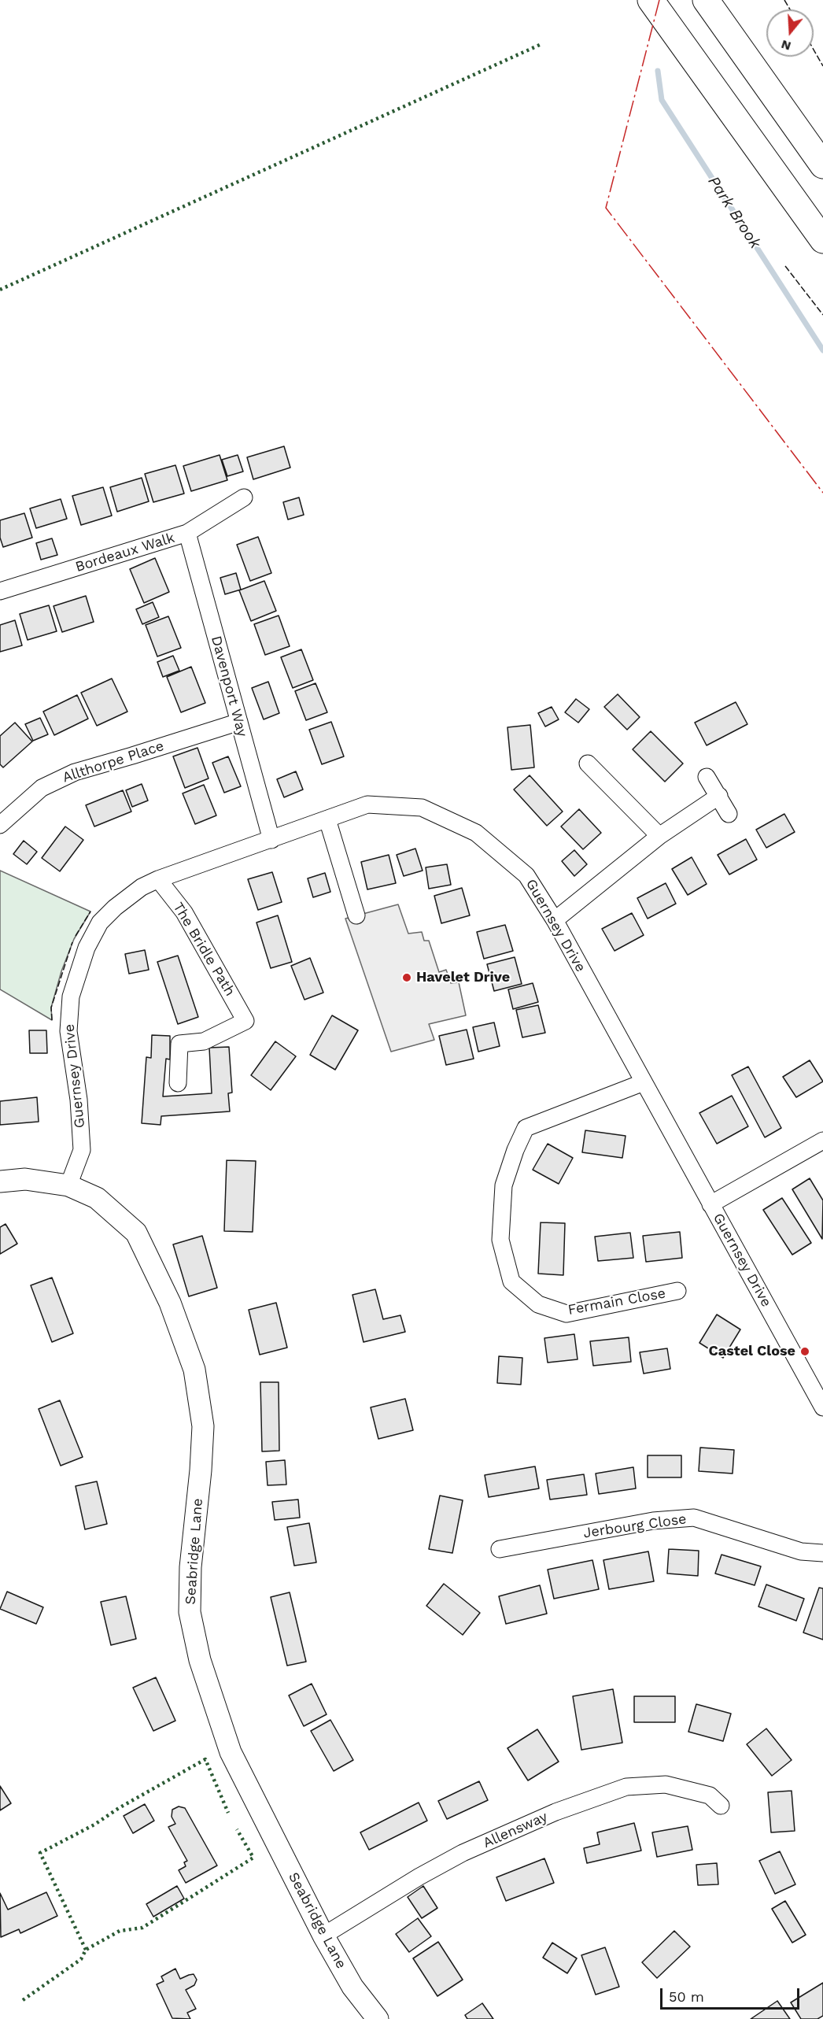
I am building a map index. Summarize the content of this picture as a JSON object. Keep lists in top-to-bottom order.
{
  "streets": {
    "street": [
      "Bordeaux Walk",
      "Davenport Way",
      "Allthorpe Place",
      "Guernsey Drive",
      "The Bridle Path",
      "Fermain Close",
      "Jerbourg Close",
      "Seabridge Lane",
      "Allensway"
    ]
  },
  "crossings": [
    ["Bordeaux Walk", "Davenport Way"],
    ["Davenport Way", "Allthorpe Place"],
    ["Davenport Way", "Guernsey Drive"],
    ["Guernsey Drive", "The Bridle Path"],
    ["Guernsey Drive", "Fermain Close"],
    ["Guernsey Drive", "Seabridge Lane"],
    ["Seabridge Lane", "Allensway"]
  ],
  "water": ["Park Brook"],
  "places": ["Havelet Drive", "Castel Close"],
  "scale_bar": "50 m",
  "north": "bottom"
}
